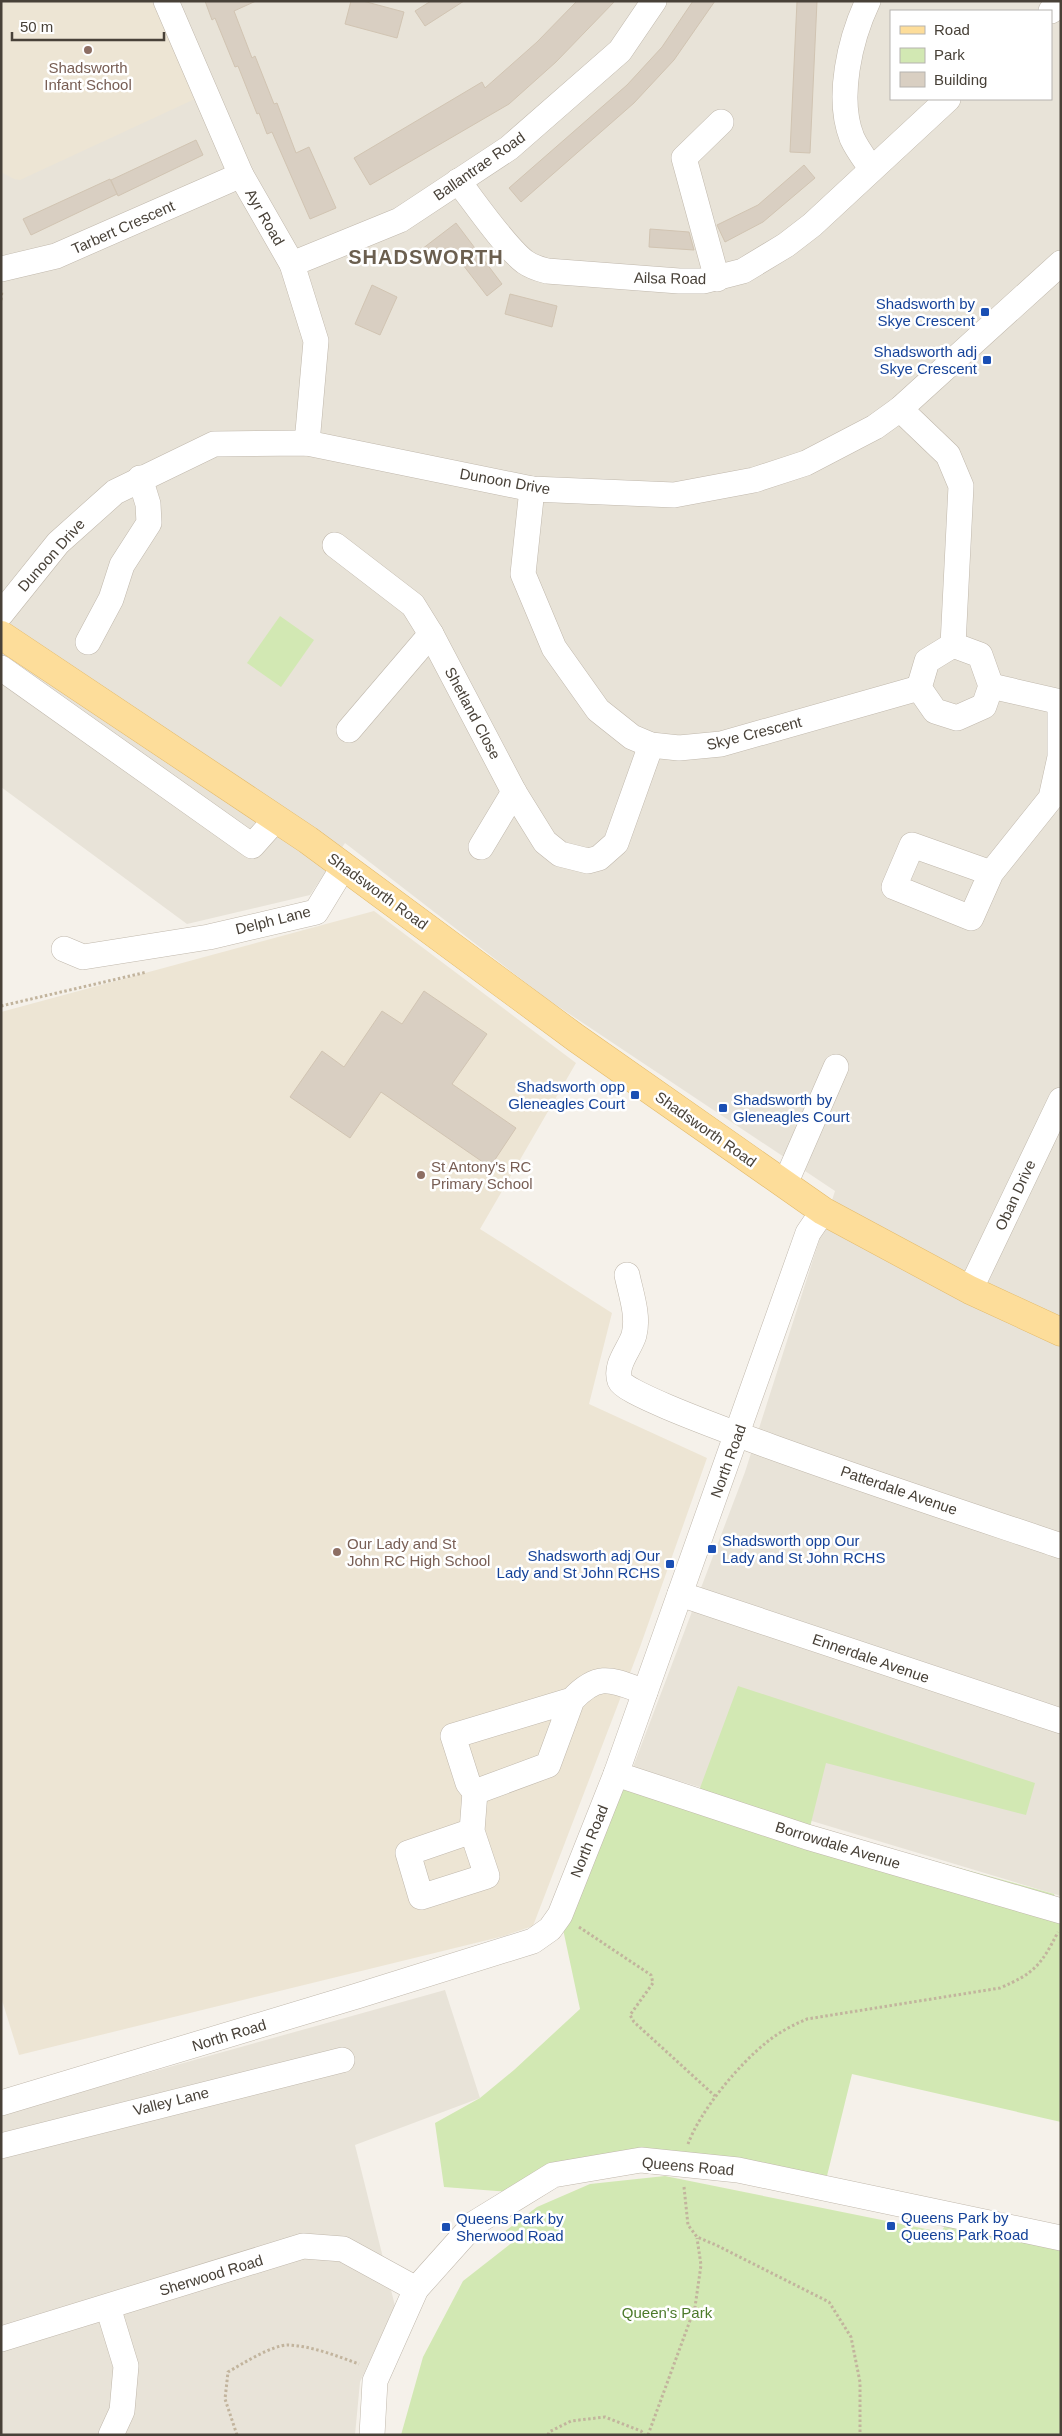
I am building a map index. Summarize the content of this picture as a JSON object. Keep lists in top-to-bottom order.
{
  "streets": {
    "main road": ["Shadsworth Road"],
    "street": [
      "Ballantrae Road",
      "Ayr Road",
      "Tarbert Crescent",
      "Ailsa Road",
      "Dunoon Drive",
      "Shetland Close",
      "Skye Crescent",
      "Delph Lane",
      "Oban Drive",
      "North Road",
      "Patterdale Avenue",
      "Ennerdale Avenue",
      "Borrowdale Avenue",
      "Valley Lane",
      "Queens Road",
      "Sherwood Road"
    ]
  },
  "crossings": [
    ["Ballantrae Road", "Ayr Road"],
    ["Ballantrae Road", "Ailsa Road"],
    ["Ayr Road", "Tarbert Crescent"],
    ["Ayr Road", "Dunoon Drive"],
    ["Dunoon Drive", "Skye Crescent"],
    ["Shetland Close", "Skye Crescent"],
    ["Shadsworth Road", "Delph Lane"],
    ["Shadsworth Road", "Oban Drive"],
    ["Shadsworth Road", "North Road"],
    ["North Road", "Patterdale Avenue"],
    ["North Road", "Ennerdale Avenue"],
    ["North Road", "Borrowdale Avenue"],
    ["Queens Road", "Sherwood Road"]
  ],
  "districts": ["SHADSWORTH"],
  "parks": ["Queen's Park"],
  "places": {
    "other": ["Shadsworth Infant School", "St Antony's RC Primary School", "Our Lady and St John RC High School"],
    "transit": [
      "Shadsworth by Skye Crescent",
      "Shadsworth adj Skye Crescent",
      "Shadsworth opp Gleneagles Court",
      "Shadsworth by Gleneagles Court",
      "Shadsworth opp Our Lady and St John RCHS",
      "Shadsworth adj Our Lady and St John RCHS",
      "Queens Park by Queens Park Road",
      "Queens Park by Sherwood Road"
    ]
  },
  "legend": ["Road", "Park", "Building"],
  "scale_bar": "50 m"
}
